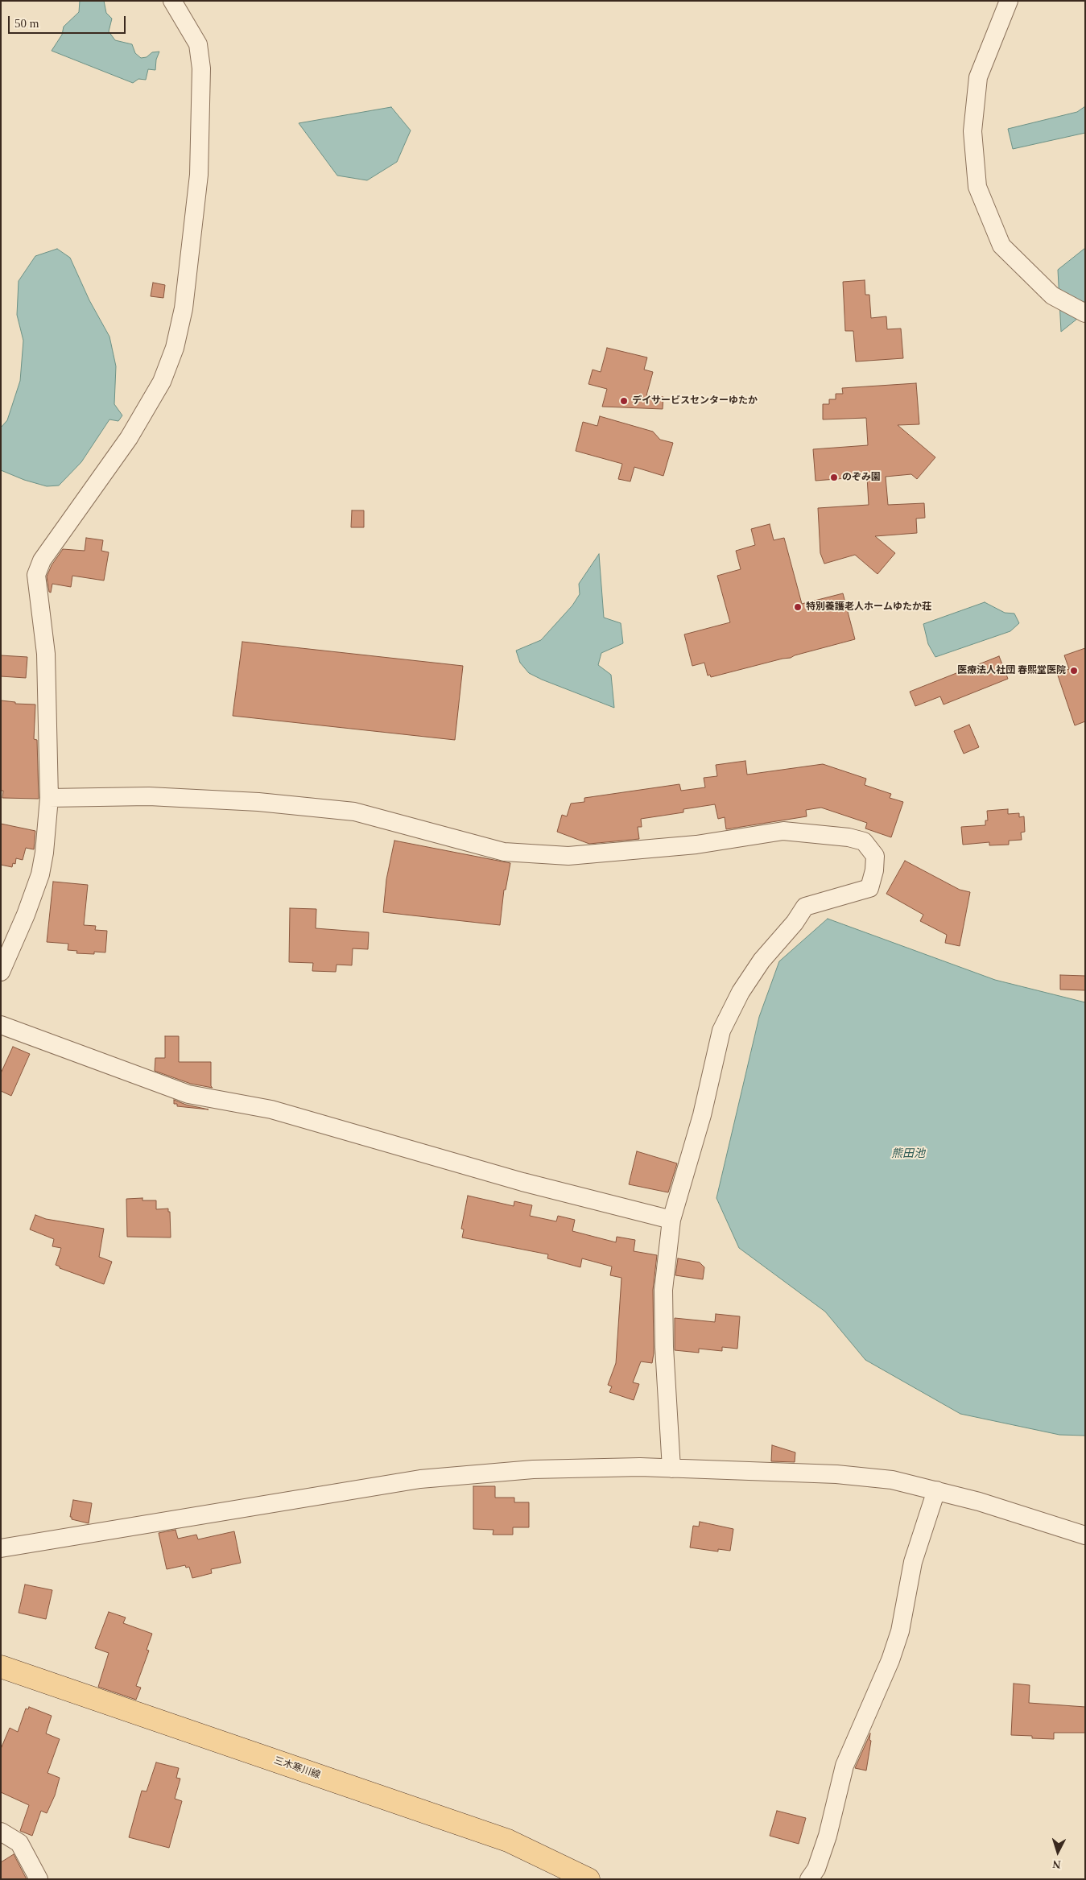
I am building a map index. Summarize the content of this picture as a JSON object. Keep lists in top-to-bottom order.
{
  "streets": {
    "main road": ["三木寒川線"]
  },
  "water": ["熊田池"],
  "places": [
    "デイサービスセンターゆたか",
    "のぞみ園",
    "特別養護老人ホームゆたか荘",
    "医療法人社団 春熙堂医院"
  ],
  "scale_bar": "50 m",
  "north": "bottom"
}
